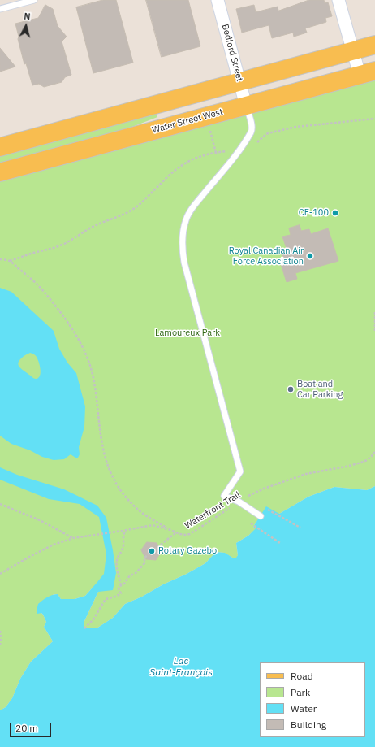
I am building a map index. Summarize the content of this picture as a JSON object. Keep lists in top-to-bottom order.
{
  "streets": {
    "main road": ["Water Street West"],
    "street": ["Bedford Street"],
    "path": ["Waterfront Trail"]
  },
  "crossings": [
    ["Bedford Street", "Water Street West"]
  ],
  "water": ["Lac Saint-François"],
  "parks": ["Lamoureux Park"],
  "places": [
    "CF-100",
    "Royal Canadian Air Force Association",
    "Boat and Car Parking",
    "Rotary Gazebo"
  ],
  "legend": [
    "Road",
    "Park",
    "Water",
    "Building"
  ],
  "scale_bar": "20 m",
  "north": "top"
}
